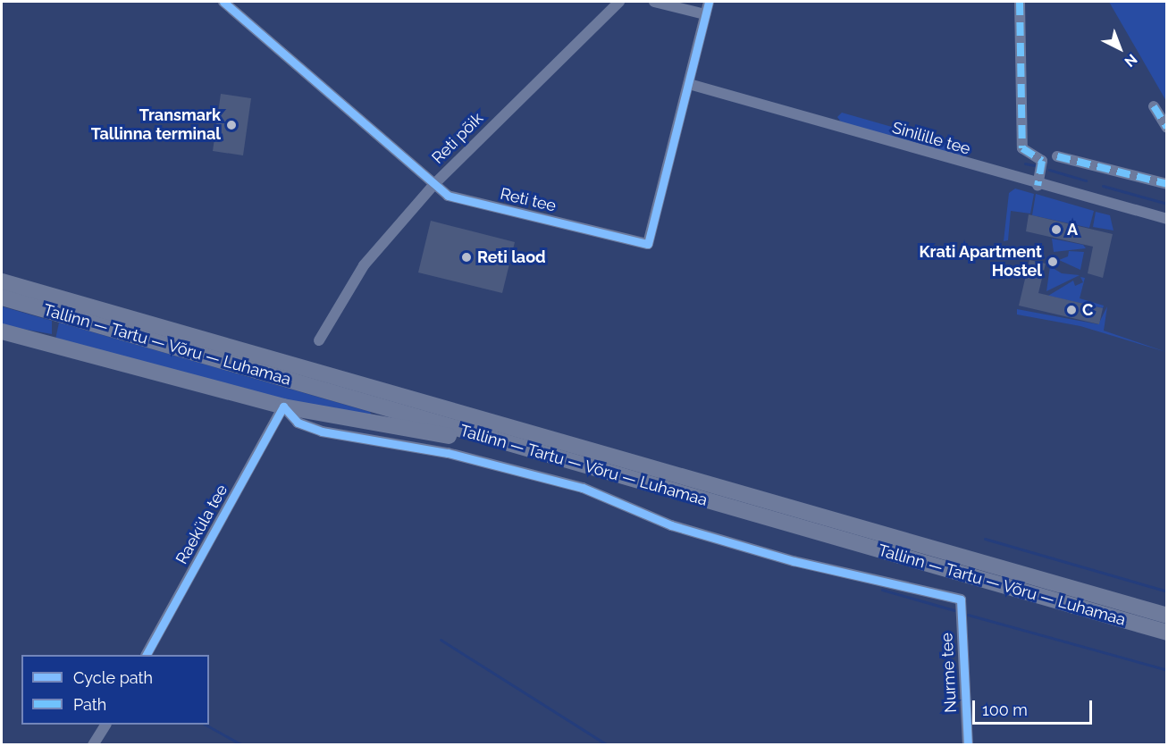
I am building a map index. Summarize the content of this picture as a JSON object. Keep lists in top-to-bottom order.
{
  "streets": {
    "highway": ["Tallinn — Tartu — Võru — Luhamaa"],
    "street": [
      "Reti põik",
      "Sinilille tee",
      "Reti tee",
      "Raeküla tee",
      "Nurme tee"
    ]
  },
  "crossings": [
    ["Reti põik", "Reti tee"],
    ["Sinilille tee", "Reti tee"],
    ["Raeküla tee", "Nurme tee"]
  ],
  "places": [
    "Transmark Tallinna terminal",
    "A",
    "Reti laod",
    "Krati Apartment Hostel",
    "C"
  ],
  "legend": ["Cycle path", "Path"],
  "scale_bar": "100 m",
  "north": "bottom right"
}
